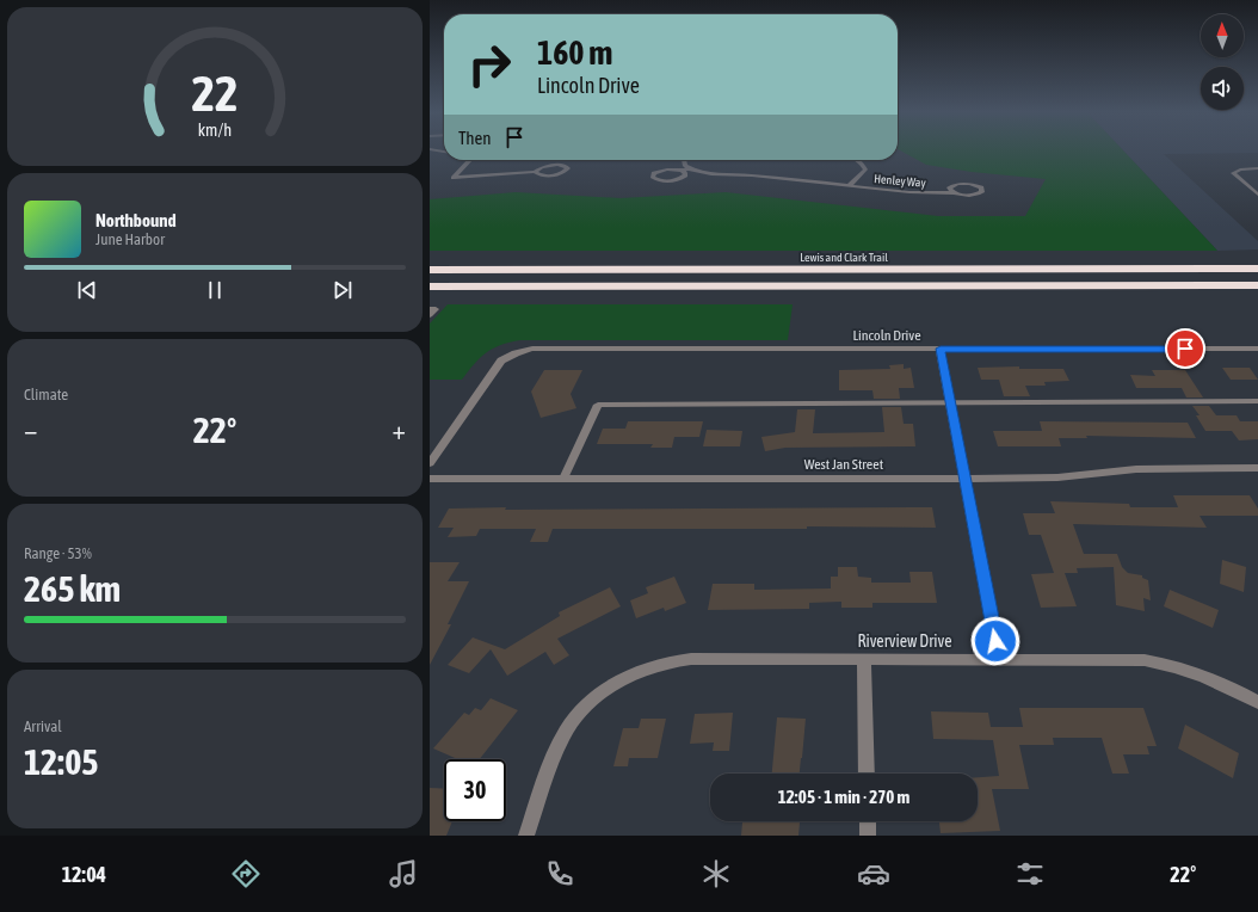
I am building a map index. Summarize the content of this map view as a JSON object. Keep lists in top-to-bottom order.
{
  "streets": {
    "highway": ["Lewis and Clark Trail"],
    "street": [
      "Henley Way",
      "Lincoln Drive",
      "West Jan Street",
      "Riverview Drive"
    ]
  },
  "north": "top",
  "page": {
    "turn": ["160 m", "Lincoln Drive"],
    "then": "Then",
    "song": ["Northbound", "June Harbor"],
    "tile": [
      "Climate",
      ["Range · 53%", "265 km"],
      ["Arrival", "12:05"]
    ],
    "heat": ["−", "22°", "+"],
    "limit": "30",
    "trip": "12:05 · 1 min · 270 m",
    "tabs": ["12:04", "22°"],
    "gauge": ["22", "km/h"]
  }
}
